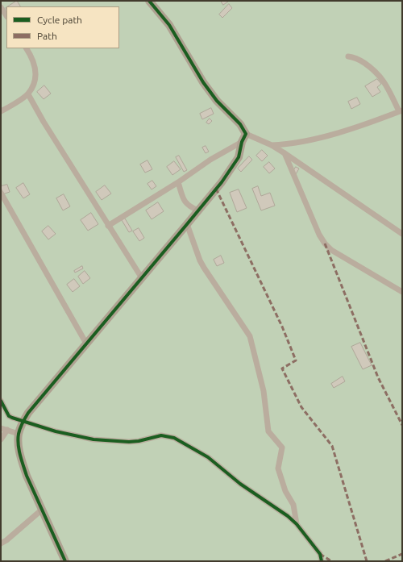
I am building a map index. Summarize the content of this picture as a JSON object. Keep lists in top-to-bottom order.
{
  "legend": ["Cycle path", "Path"]
}
